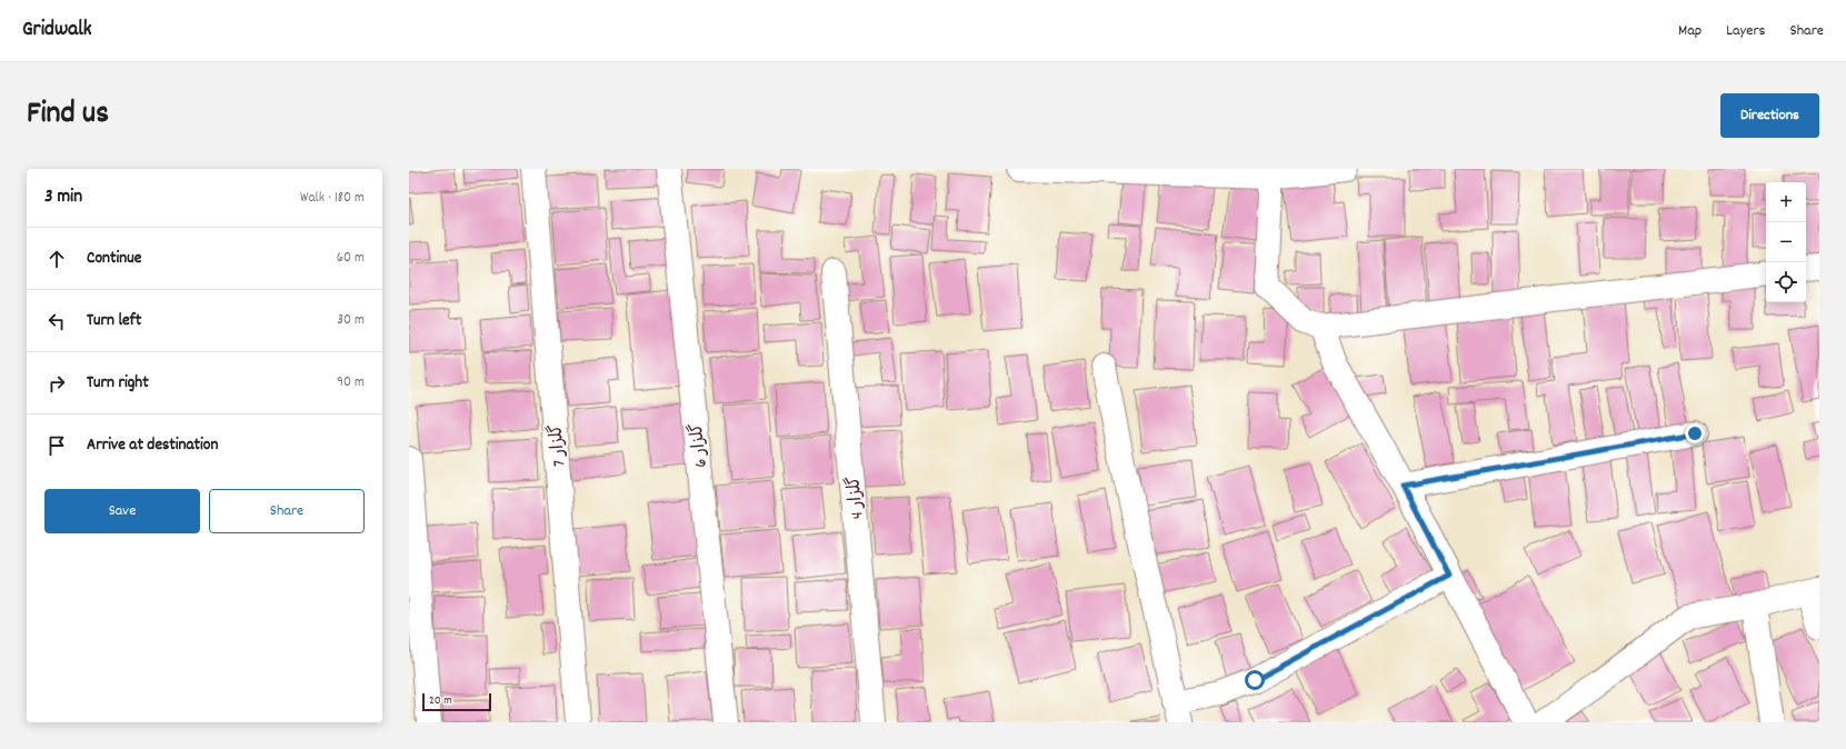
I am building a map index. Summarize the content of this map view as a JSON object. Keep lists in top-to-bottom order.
{
  "streets": {
    "street": ["گلزار 7", "گلزار 6", "گلزار 4"]
  },
  "scale_bar": "20 m",
  "page": {
    "header": "Gridwalk",
    "nav": ["Map", "Layers", "Share"],
    "title": "Find us",
    "buttons": [
      "Directions",
      ["Save", "Share"]
    ],
    "heading": ["3 min", "Walk · 180 m"],
    "map_buttons": ["+", "−"],
    "list": [
      ["Continue", "60 m"],
      ["Turn left", "30 m"],
      ["Turn right", "90 m"],
      "Arrive at destination"
    ],
    "scale": "20 m"
  }
}
